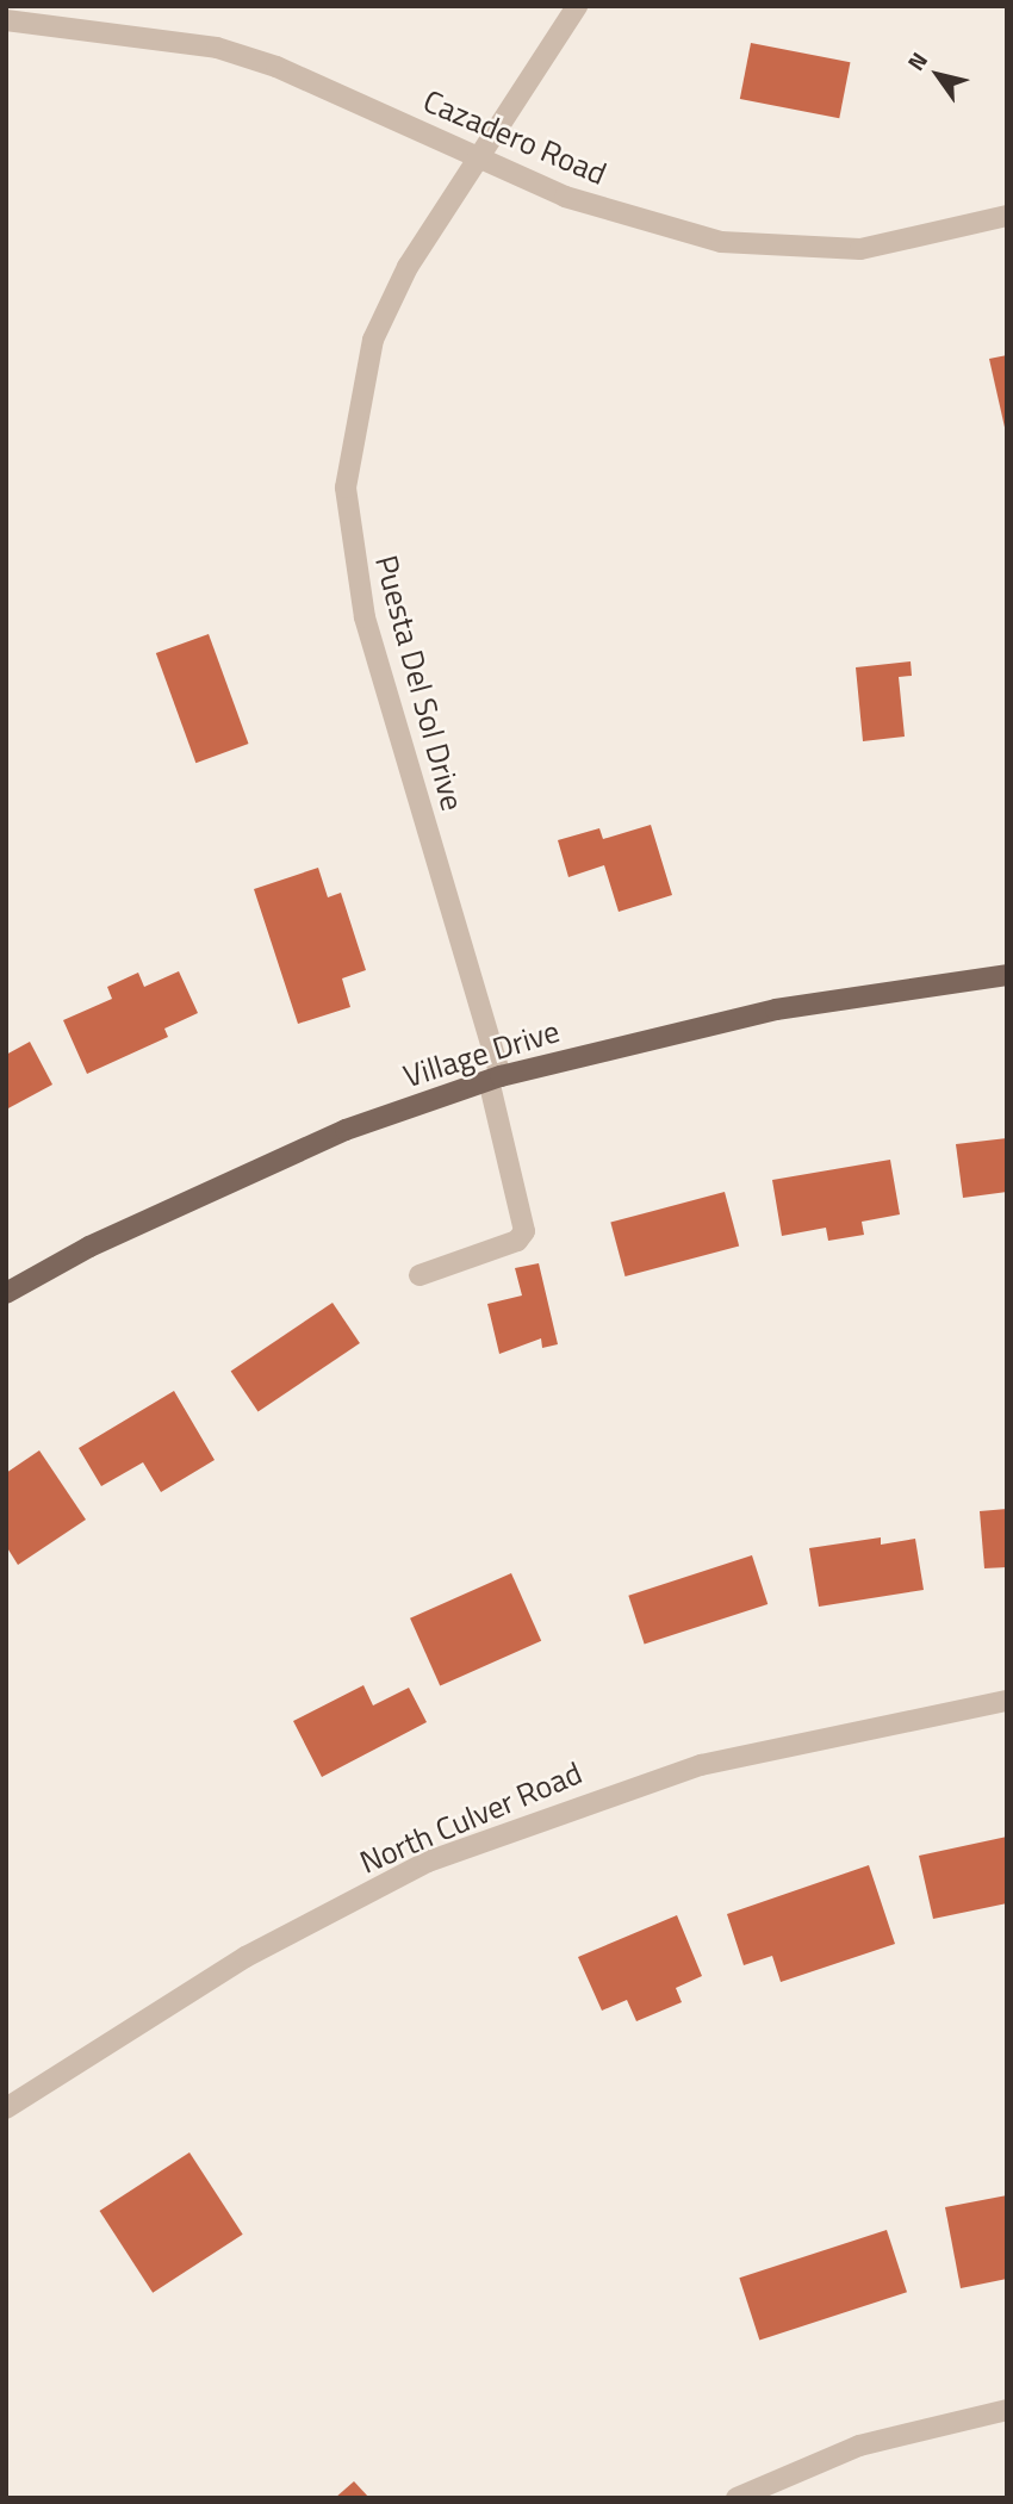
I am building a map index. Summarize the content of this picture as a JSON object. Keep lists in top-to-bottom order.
{
  "streets": {
    "main road": ["Village Drive"],
    "street": ["Cazadero Road", "Puesta Del Sol Drive", "North Culver Road"]
  },
  "crossings": [
    ["Cazadero Road", "Puesta Del Sol Drive"],
    ["Puesta Del Sol Drive", "Village Drive"]
  ],
  "north": "top left"
}
